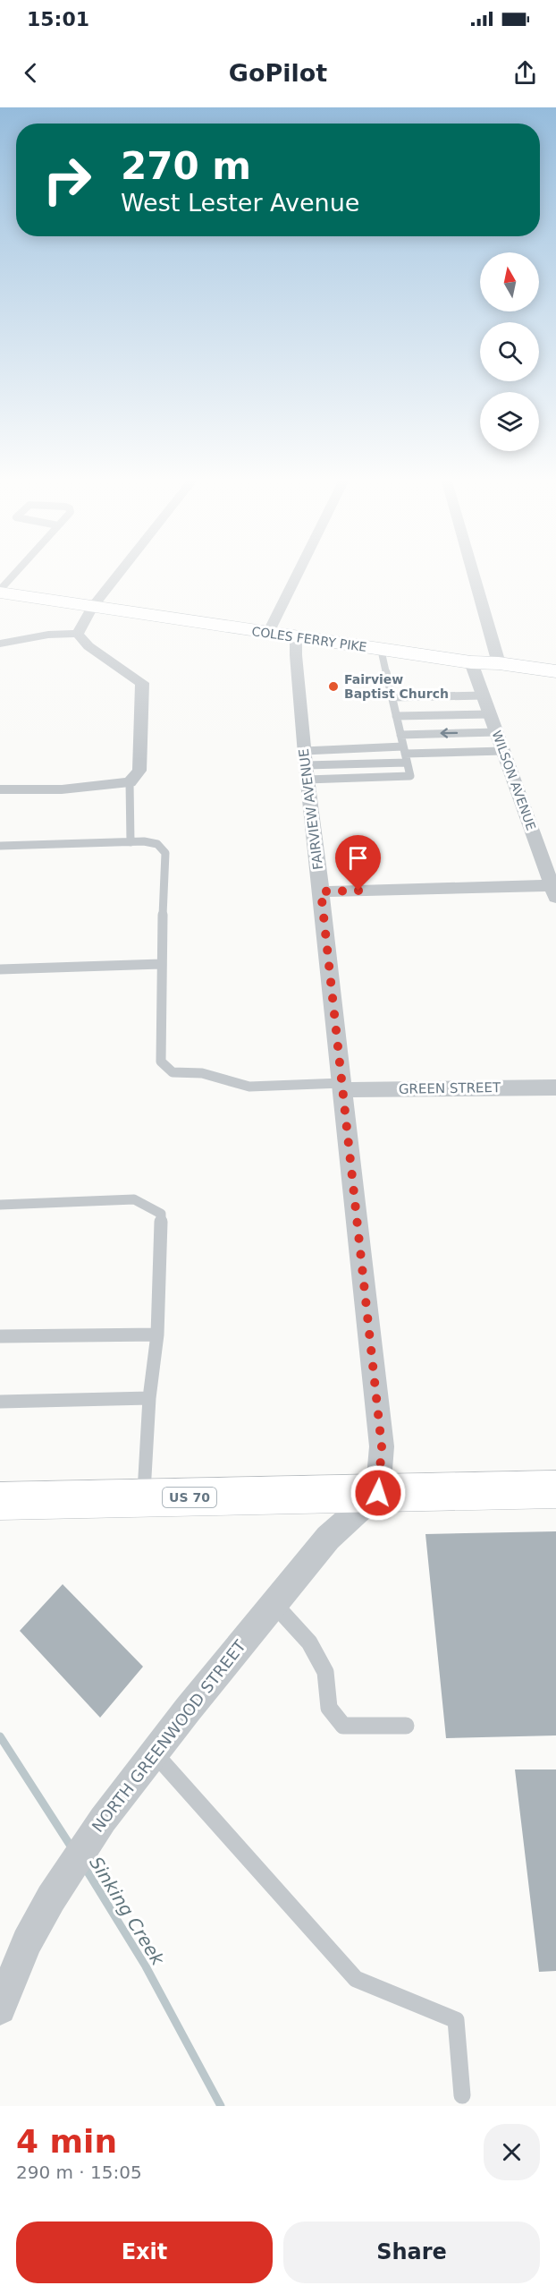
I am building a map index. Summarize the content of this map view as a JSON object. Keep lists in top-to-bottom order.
{
  "streets": {
    "street": [
      "COLES FERRY PIKE",
      "WILSON AVENUE",
      "FAIRVIEW AVENUE",
      "GREEN STREET",
      "US 70",
      "NORTH GREENWOOD STREET"
    ]
  },
  "crossings": [
    ["COLES FERRY PIKE", "WILSON AVENUE"],
    ["COLES FERRY PIKE", "FAIRVIEW AVENUE"],
    ["FAIRVIEW AVENUE", "GREEN STREET"],
    ["FAIRVIEW AVENUE", "US 70"],
    ["FAIRVIEW AVENUE", "NORTH GREENWOOD STREET"],
    ["US 70", "NORTH GREENWOOD STREET"]
  ],
  "water": ["Sinking Creek"],
  "places": ["Fairview Baptist Church"],
  "north": "top",
  "page": {
    "status": "15:01",
    "header": "GoPilot",
    "turn": ["270 m", "West Lester Avenue"],
    "heading": ["4 min", "290 m · 15:05"],
    "buttons": ["Exit", "Share"]
  }
}
